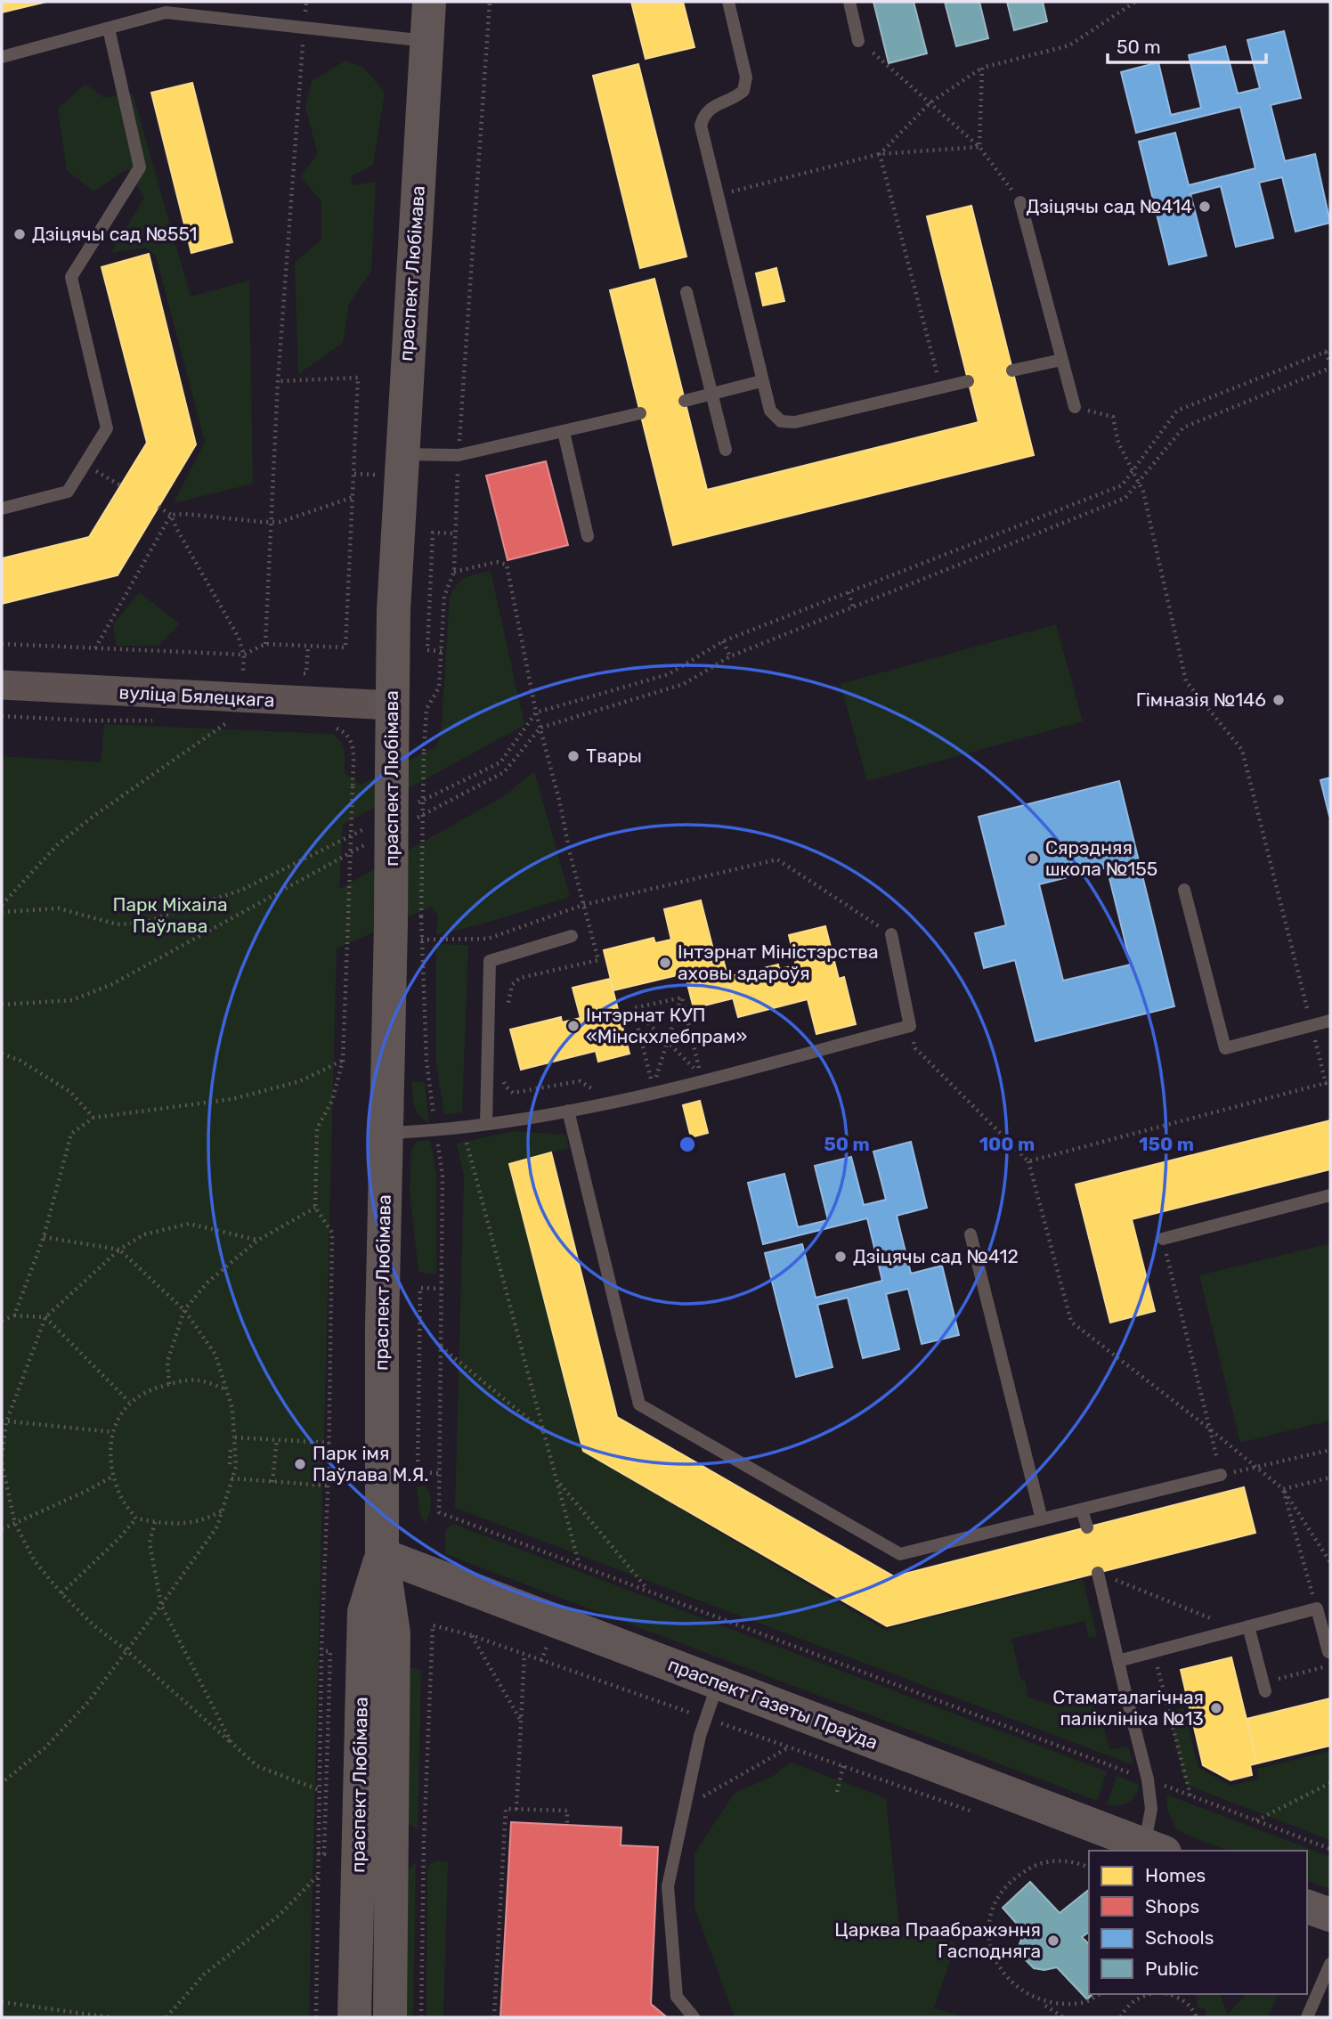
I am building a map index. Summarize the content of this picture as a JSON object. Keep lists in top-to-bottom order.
{
  "streets": {
    "main road": ["праспект Любімава", "праспект Газеты Праўда"],
    "street": ["вуліца Бялецкага"]
  },
  "crossings": [
    ["праспект Любімава", "вуліца Бялецкага"],
    ["праспект Любімава", "праспект Газеты Праўда"]
  ],
  "parks": ["Парк Міхаіла Паўлава"],
  "places": [
    "Дзіцячы сад №414",
    "Дзіцячы сад №551",
    "Гімназія №146",
    "Твары",
    "Сярэдняя школа №155",
    "Інтэрнат Міністэрства аховы здароўя",
    "Інтэрнат КУП «Мінскхлебпрам»",
    "Дзіцячы сад №412",
    "Парк імя Паўлава М.Я.",
    "Стаматалагічная паліклініка №13",
    "Царква Праабражэння Гасподняга"
  ],
  "legend": [
    "Homes",
    "Shops",
    "Schools",
    "Public"
  ],
  "scale_bar": "50 m",
  "rings": ["50 m", "100 m", "150 m"]
}
